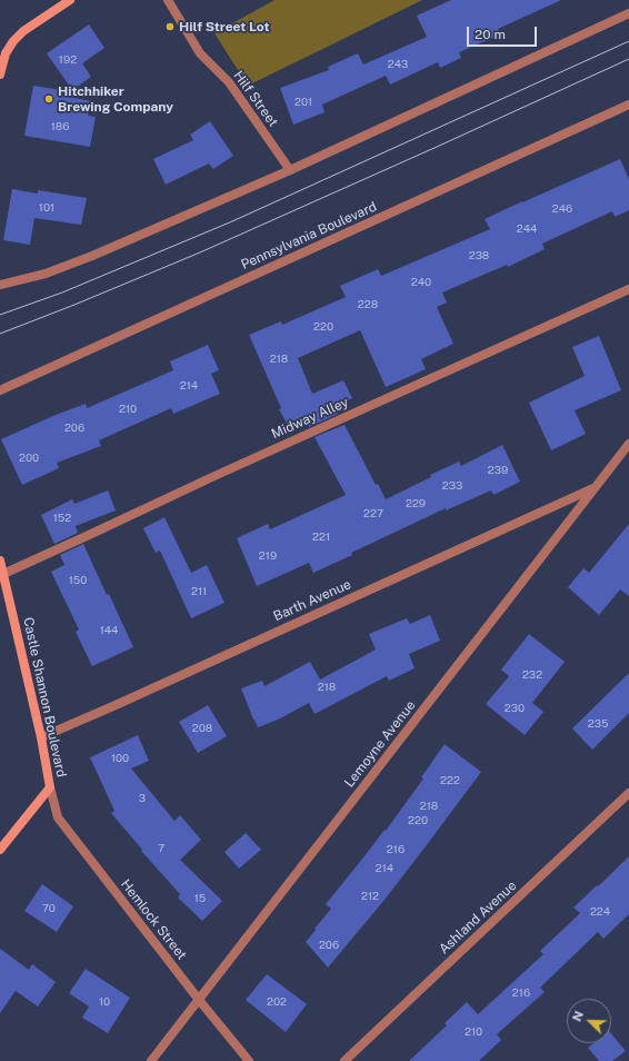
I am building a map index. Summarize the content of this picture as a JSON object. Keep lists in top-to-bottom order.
{
  "streets": {
    "street": [
      "Hilf Street",
      "Pennsylvania Boulevard",
      "Midway Alley",
      "Barth Avenue",
      "Castle Shannon Boulevard",
      "Lemoyne Avenue",
      "Ashland Avenue",
      "Hemlock Street"
    ]
  },
  "crossings": [
    ["Midway Alley", "Castle Shannon Boulevard"],
    ["Barth Avenue", "Castle Shannon Boulevard"],
    ["Barth Avenue", "Lemoyne Avenue"],
    ["Castle Shannon Boulevard", "Hemlock Street"],
    ["Lemoyne Avenue", "Hemlock Street"]
  ],
  "places": ["Hilf Street Lot", "Hitchhiker Brewing Company"],
  "house_numbers": [
    "192",
    "243",
    "201",
    "186",
    "101",
    "246",
    "244",
    "238",
    "240",
    "228",
    "220",
    "218",
    "214",
    "210",
    "206",
    "200",
    "239",
    "233",
    "229",
    "227",
    "152",
    "221",
    "219",
    "150",
    "211",
    "144",
    "232",
    "218",
    "230",
    "235",
    "208",
    "100",
    "222",
    "3",
    "218",
    "220",
    "7",
    "216",
    "214",
    "212",
    "15",
    "70",
    "224",
    "206",
    "216",
    "10",
    "202",
    "210"
  ],
  "scale_bar": "20 m",
  "north": "top left"
}
